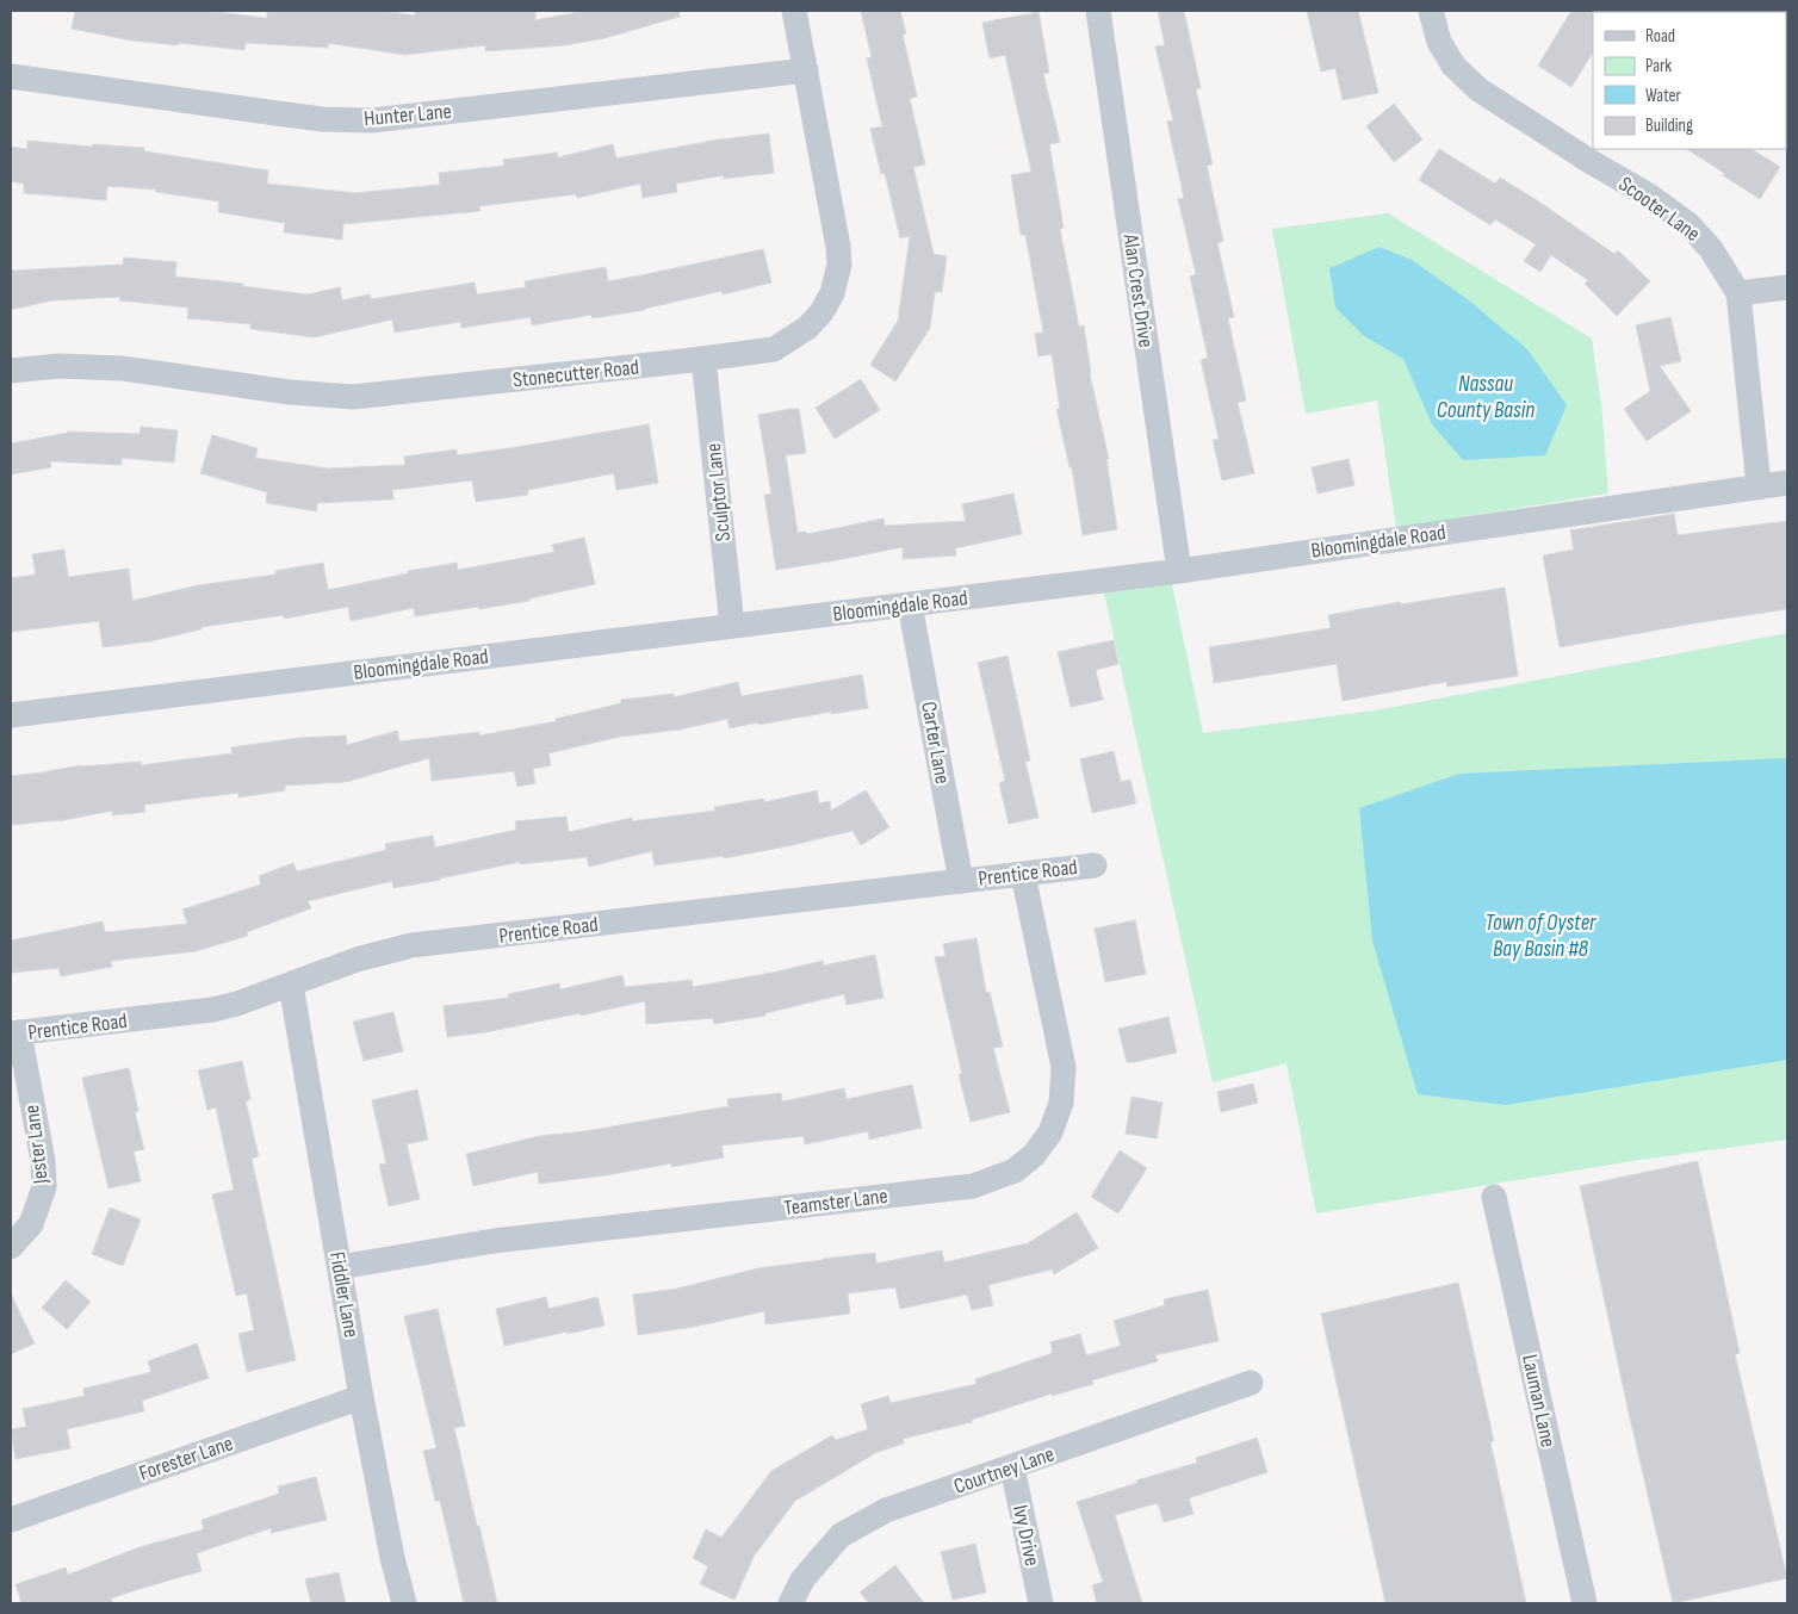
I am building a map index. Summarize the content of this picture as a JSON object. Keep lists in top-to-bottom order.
{
  "streets": {
    "street": [
      "Hunter Lane",
      "Scooter Lane",
      "Alan Crest Drive",
      "Stonecutter Road",
      "Sculptor Lane",
      "Bloomingdale Road",
      "Carter Lane",
      "Prentice Road",
      "Jester Lane",
      "Teamster Lane",
      "Fiddler Lane",
      "Lauman Lane",
      "Forester Lane",
      "Courtney Lane",
      "Ivy Drive"
    ]
  },
  "crossings": [
    ["Hunter Lane", "Stonecutter Road"],
    ["Scooter Lane", "Bloomingdale Road"],
    ["Alan Crest Drive", "Bloomingdale Road"],
    ["Stonecutter Road", "Sculptor Lane"],
    ["Sculptor Lane", "Bloomingdale Road"],
    ["Bloomingdale Road", "Carter Lane"],
    ["Carter Lane", "Prentice Road"],
    ["Prentice Road", "Jester Lane"],
    ["Prentice Road", "Teamster Lane"],
    ["Prentice Road", "Fiddler Lane"],
    ["Teamster Lane", "Fiddler Lane"],
    ["Fiddler Lane", "Forester Lane"],
    ["Courtney Lane", "Ivy Drive"]
  ],
  "water": ["Nassau County Basin", "Town of Oyster Bay Basin #8"],
  "legend": [
    "Road",
    "Park",
    "Water",
    "Building"
  ]
}
